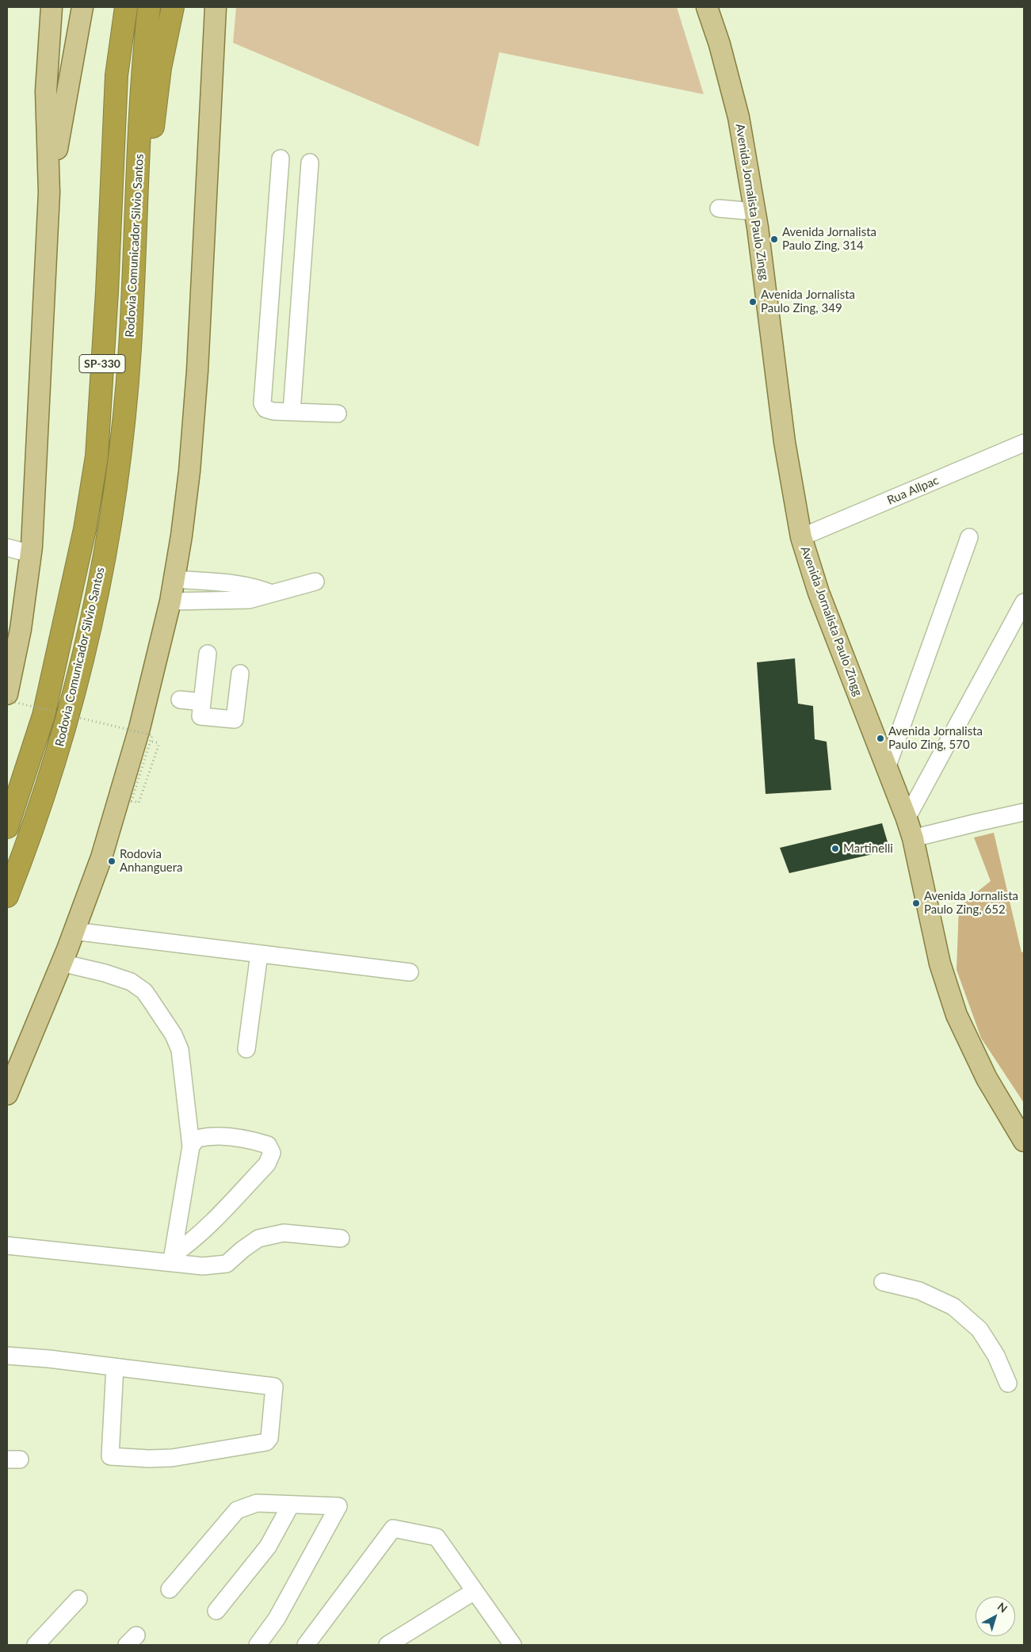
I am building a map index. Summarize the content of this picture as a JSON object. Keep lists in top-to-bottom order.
{
  "streets": {
    "highway": ["Rodovia Comunicador Silvio Santos", "SP-330"],
    "main road": ["Avenida Jornalista Paulo Zingg"],
    "street": ["Rua Allpac"]
  },
  "crossings": [
    ["Avenida Jornalista Paulo Zingg", "Rua Allpac"]
  ],
  "places": [
    "Avenida Jornalista Paulo Zing, 314",
    "Avenida Jornalista Paulo Zing, 349",
    "Avenida Jornalista Paulo Zing, 570",
    "Martinelli",
    "Rodovia Anhanguera",
    "Avenida Jornalista Paulo Zing, 652"
  ],
  "north": "top right"
}
